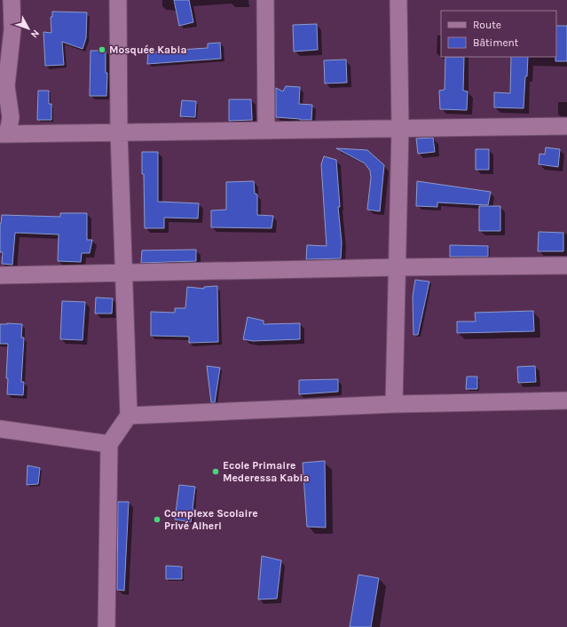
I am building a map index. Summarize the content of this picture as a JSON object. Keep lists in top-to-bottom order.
{
  "places": ["Mosquée Kabia", "Ecole Primaire Mederessa Kabia", "Complexe Scolaire Privé Alheri"],
  "legend": ["Route", "Bâtiment"],
  "north": "bottom right"
}
